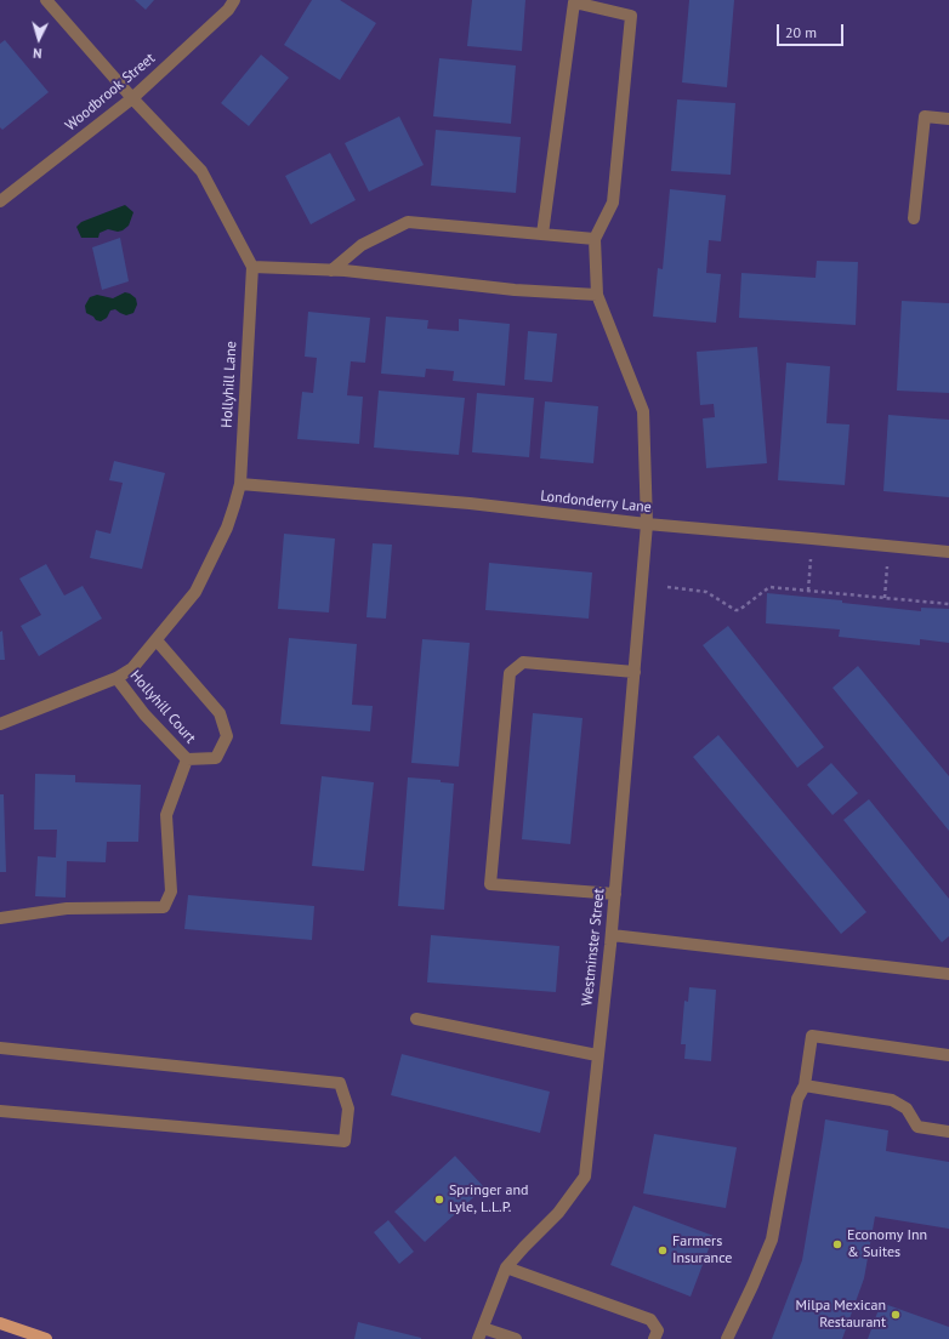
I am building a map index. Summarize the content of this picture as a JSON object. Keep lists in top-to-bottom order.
{
  "streets": {
    "street": [
      "Woodbrook Street",
      "Hollyhill Lane",
      "Londonderry Lane",
      "Hollyhill Court",
      "Westminster Street"
    ]
  },
  "crossings": [
    ["Hollyhill Lane", "Londonderry Lane"],
    ["Hollyhill Lane", "Hollyhill Court"],
    ["Londonderry Lane", "Westminster Street"]
  ],
  "places": [
    "Springer and Lyle, L.L.P.",
    "Economy Inn & Suites",
    "Farmers Insurance",
    "Milpa Mexican Restaurant"
  ],
  "scale_bar": "20 m",
  "north": "bottom"
}
